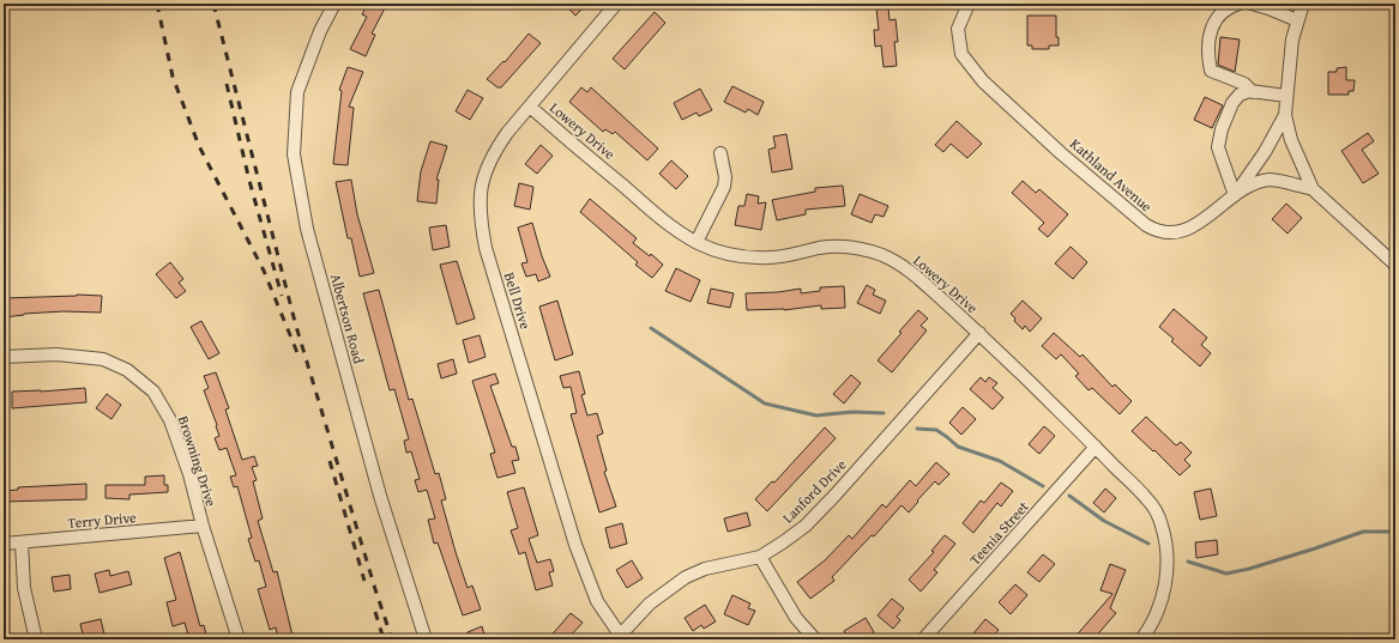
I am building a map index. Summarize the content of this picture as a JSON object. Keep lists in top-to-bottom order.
{
  "streets": {
    "street": [
      "Lowery Drive",
      "Kathland Avenue",
      "Bell Drive",
      "Albertson Road",
      "Browning Drive",
      "Lanford Drive",
      "Terry Drive",
      "Teenia Street"
    ]
  },
  "crossings": [
    ["Lowery Drive", "Bell Drive"],
    ["Lowery Drive", "Lanford Drive"],
    ["Lowery Drive", "Teenia Street"],
    ["Bell Drive", "Lanford Drive"],
    ["Browning Drive", "Terry Drive"]
  ]
}
